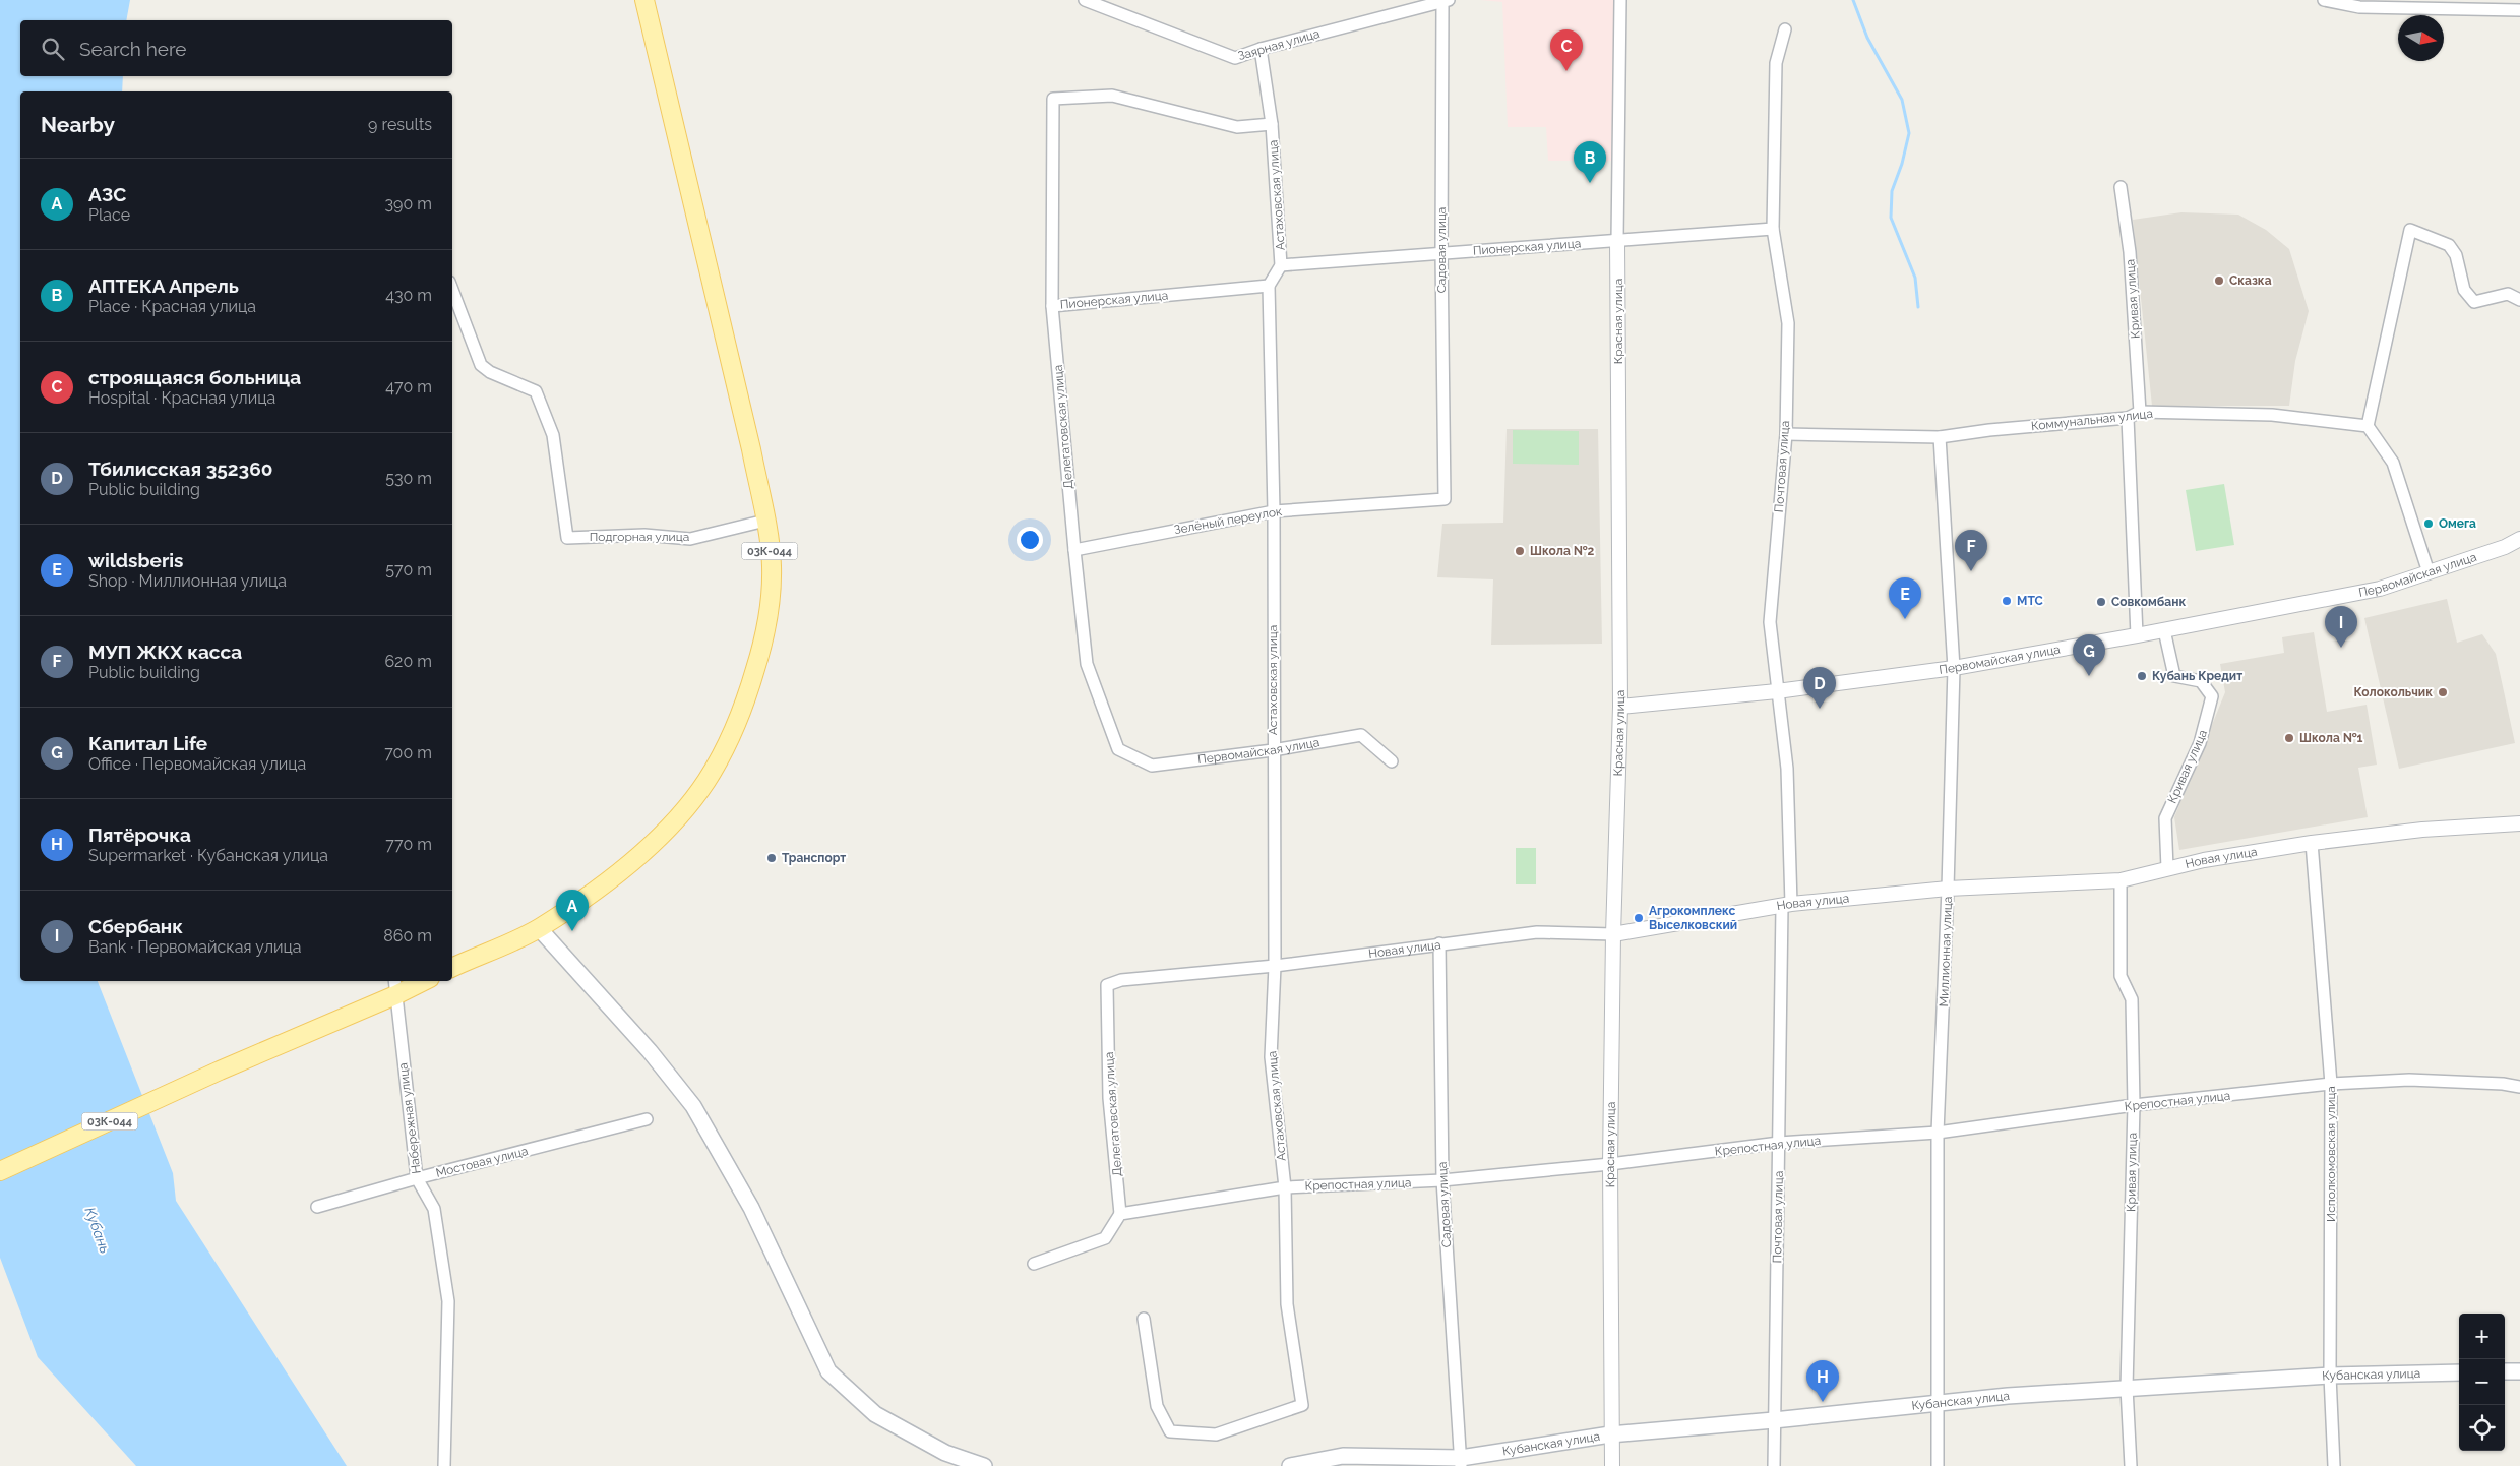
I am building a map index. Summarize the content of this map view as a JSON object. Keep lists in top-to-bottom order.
{
  "streets": {
    "main road": ["03К-044", "Кубанская улица"],
    "street": [
      "Заярная улица",
      "Астаховская улица",
      "Пионерская улица",
      "Садовая улица",
      "Кривая улица",
      "Красная улица",
      "Коммунальная улица",
      "Делегатовская улица",
      "Почтовая улица",
      "Зелёный переулок",
      "Подгорная улица",
      "Первомайская улица",
      "Новая улица",
      "Миллионная улица",
      "Крепостная улица",
      "Набережная улица",
      "Исполкомовская улица",
      "Мостовая улица"
    ]
  },
  "crossings": [
    ["Заярная улица", "Астаховская улица"],
    ["Заярная улица", "Садовая улица"],
    ["Астаховская улица", "Пионерская улица"],
    ["Астаховская улица", "Делегатовская улица"],
    ["Астаховская улица", "Зелёный переулок"],
    ["Астаховская улица", "Первомайская улица"],
    ["Астаховская улица", "Новая улица"],
    ["Астаховская улица", "Крепостная улица"],
    ["Пионерская улица", "Садовая улица"],
    ["Пионерская улица", "Красная улица"],
    ["Пионерская улица", "Делегатовская улица"],
    ["Пионерская улица", "Почтовая улица"],
    ["Садовая улица", "Зелёный переулок"],
    ["Садовая улица", "Новая улица"],
    ["Садовая улица", "Крепостная улица"],
    ["Садовая улица", "Кубанская улица"],
    ["Кривая улица", "Коммунальная улица"],
    ["Кривая улица", "Первомайская улица"],
    ["Кривая улица", "Новая улица"],
    ["Кривая улица", "Крепостная улица"],
    ["Кривая улица", "Кубанская улица"],
    ["Красная улица", "Первомайская улица"],
    ["Красная улица", "Новая улица"],
    ["Красная улица", "Крепостная улица"],
    ["Красная улица", "Кубанская улица"],
    ["Коммунальная улица", "Почтовая улица"],
    ["Коммунальная улица", "Миллионная улица"],
    ["Делегатовская улица", "Зелёный переулок"],
    ["Делегатовская улица", "Первомайская улица"],
    ["Делегатовская улица", "Новая улица"],
    ["Делегатовская улица", "Крепостная улица"],
    ["Почтовая улица", "Первомайская улица"],
    ["Почтовая улица", "Новая улица"],
    ["Почтовая улица", "Крепостная улица"],
    ["Почтовая улица", "Кубанская улица"],
    ["Подгорная улица", "03К-044"],
    ["03К-044", "Набережная улица"],
    ["Первомайская улица", "Миллионная улица"],
    ["Новая улица", "Миллионная улица"],
    ["Новая улица", "Исполкомовская улица"],
    ["Миллионная улица", "Крепостная улица"],
    ["Миллионная улица", "Кубанская улица"],
    ["Крепостная улица", "Исполкомовская улица"],
    ["Набережная улица", "Мостовая улица"],
    ["Исполкомовская улица", "Кубанская улица"]
  ],
  "water": ["Кубань"],
  "places": [
    "Сказка",
    "Омега",
    "Школа №2",
    "МТС",
    "Совкомбанк",
    "Кубань Кредит",
    "Колокольчик",
    "Школа №1",
    "Транспорт",
    "Агрокомплекс Выселковский"
  ],
  "north": "right",
  "page": {
    "search": "Search here",
    "pins": [
      "C",
      "B",
      "F",
      "E",
      "I",
      "G",
      "D",
      "A",
      "H"
    ],
    "heading": ["Nearby", "9 results"],
    "list": [
      {
        "mark": "A",
        "name": "АЗС",
        "note": "Place",
        "value": "390 m"
      },
      {
        "mark": "B",
        "name": "АПТЕКА Апрель",
        "note": "Place · Красная улица",
        "value": "430 m"
      },
      {
        "mark": "C",
        "name": "строящаяся больница",
        "note": "Hospital · Красная улица",
        "value": "470 m"
      },
      {
        "mark": "D",
        "name": "Тбилисская 352360",
        "note": "Public building",
        "value": "530 m"
      },
      {
        "mark": "E",
        "name": "wildsberis",
        "note": "Shop · Миллионная улица",
        "value": "570 m"
      },
      {
        "mark": "F",
        "name": "МУП ЖКХ касса",
        "note": "Public building",
        "value": "620 m"
      },
      {
        "mark": "G",
        "name": "Капитал Life",
        "note": "Office · Первомайская улица",
        "value": "700 m"
      },
      {
        "mark": "H",
        "name": "Пятёрочка",
        "note": "Supermarket · Кубанская улица",
        "value": "770 m"
      },
      {
        "mark": "I",
        "name": "Сбербанк",
        "note": "Bank · Первомайская улица",
        "value": "860 m"
      }
    ],
    "map_buttons": ["+", "−"]
  }
}
